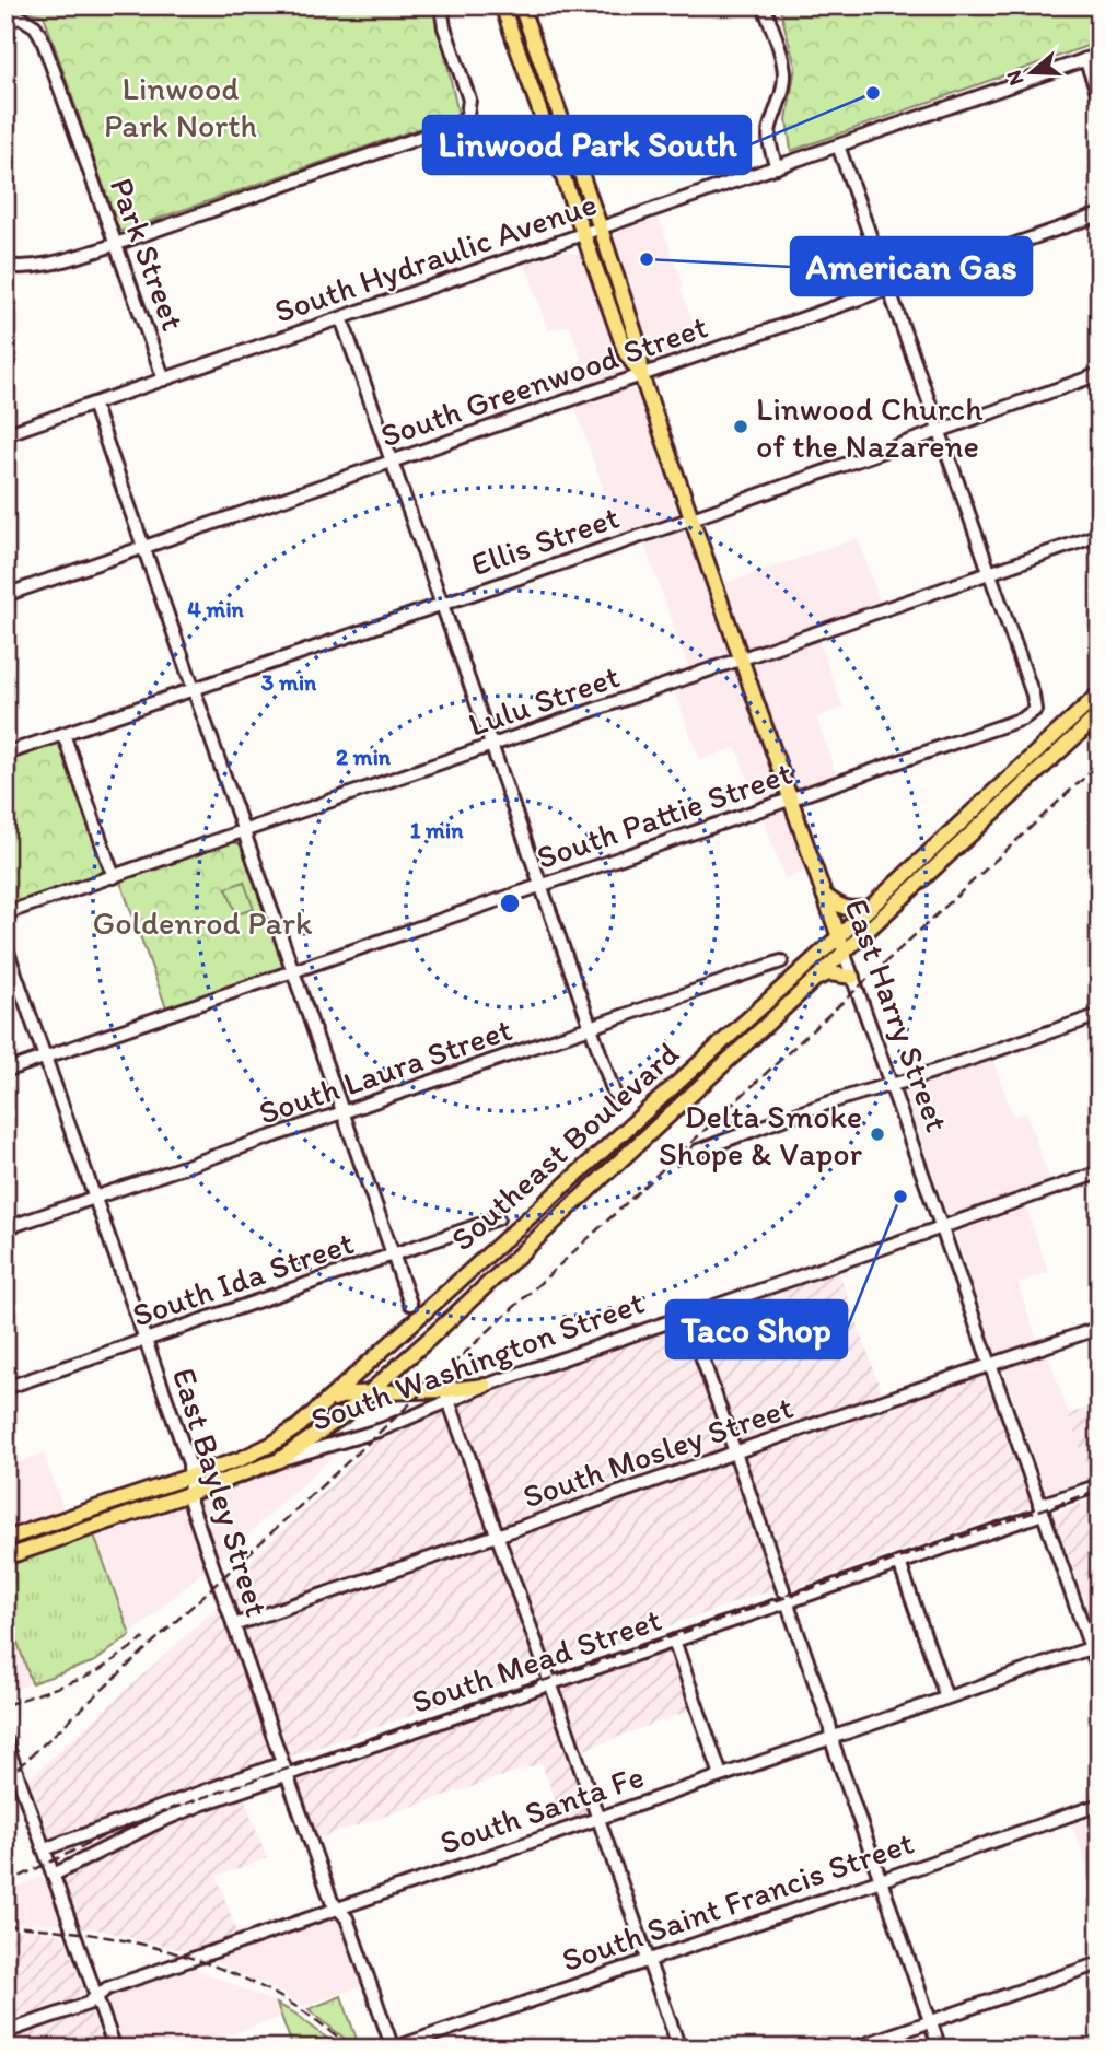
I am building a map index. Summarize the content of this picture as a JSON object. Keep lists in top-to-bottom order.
{
  "streets": {
    "main road": ["East Harry Street", "Southeast Boulevard", "South Washington Street"],
    "street": [
      "Park Street",
      "South Hydraulic Avenue",
      "South Greenwood Street",
      "Ellis Street",
      "Lulu Street",
      "South Pattie Street",
      "South Laura Street",
      "South Ida Street",
      "South Mosley Street",
      "East Bayley Street",
      "South Mead Street",
      "South Santa Fe",
      "South Saint Francis Street"
    ]
  },
  "crossings": [
    ["Park Street", "South Hydraulic Avenue"],
    ["South Hydraulic Avenue", "East Harry Street"],
    ["South Greenwood Street", "East Harry Street"],
    ["Ellis Street", "East Harry Street"],
    ["Lulu Street", "South Pattie Street"],
    ["Lulu Street", "East Harry Street"],
    ["South Pattie Street", "East Harry Street"],
    ["South Pattie Street", "East Bayley Street"],
    ["East Harry Street", "Southeast Boulevard"],
    ["East Harry Street", "South Washington Street"],
    ["East Harry Street", "South Mosley Street"],
    ["East Harry Street", "South Mead Street"],
    ["East Harry Street", "South Santa Fe"],
    ["South Laura Street", "East Bayley Street"],
    ["Southeast Boulevard", "South Washington Street"],
    ["Southeast Boulevard", "East Bayley Street"],
    ["South Ida Street", "East Bayley Street"],
    ["South Washington Street", "East Bayley Street"],
    ["South Mosley Street", "East Bayley Street"],
    ["East Bayley Street", "South Mead Street"],
    ["East Bayley Street", "South Santa Fe"],
    ["East Bayley Street", "South Saint Francis Street"]
  ],
  "parks": ["Linwood Park North", "Goldenrod Park"],
  "places": [
    "Linwood Park South",
    "American Gas",
    "Linwood Church of the Nazarene",
    "Delta Smoke Shope & Vapor",
    "Taco Shop"
  ],
  "north": "left",
  "rings": [
    "4 min",
    "3 min",
    "2 min",
    "1 min"
  ]
}
